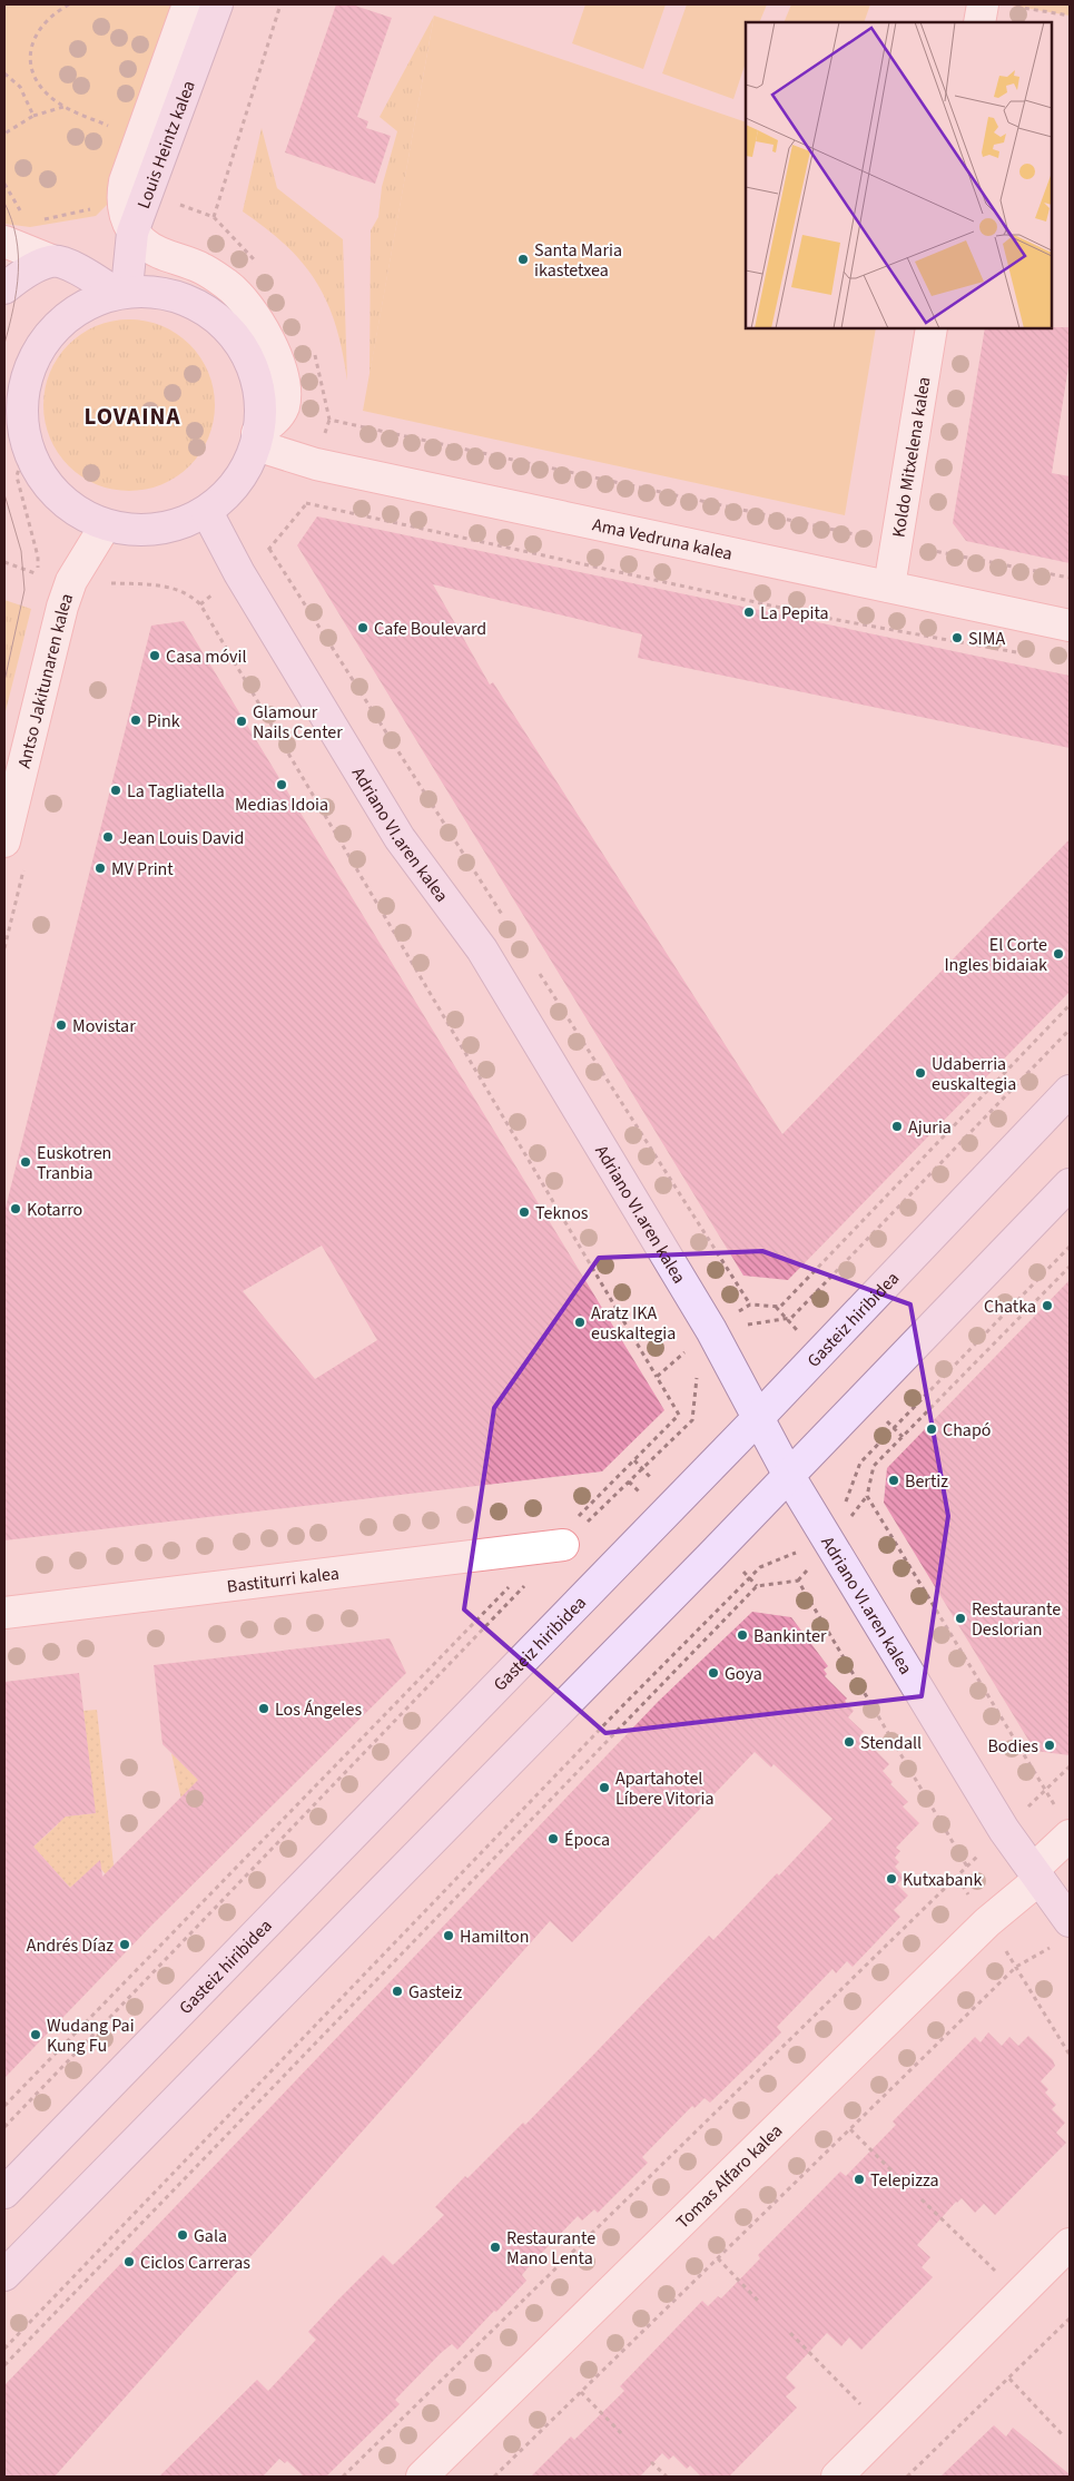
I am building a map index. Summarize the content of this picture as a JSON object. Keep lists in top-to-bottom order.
{
  "streets": {
    "main road": ["Louis Heintz kalea", "Adriano VI.aren kalea", "Gasteiz hiribidea"],
    "street": [
      "Koldo Mitxelena kalea",
      "Ama Vedruna kalea",
      "Antso Jakitunaren kalea",
      "Bastiturri kalea",
      "Tomas Alfaro kalea"
    ]
  },
  "crossings": [
    ["Koldo Mitxelena kalea", "Ama Vedruna kalea"],
    ["Adriano VI.aren kalea", "Gasteiz hiribidea"],
    ["Adriano VI.aren kalea", "Tomas Alfaro kalea"]
  ],
  "districts": ["LOVAINA"],
  "places": [
    "Santa Maria ikastetxea",
    "La Pepita",
    "Cafe Boulevard",
    "SIMA",
    "Casa móvil",
    "Pink",
    "Glamour Nails Center",
    "Medias Idoia",
    "La Tagliatella",
    "Jean Louis David",
    "MV Print",
    "El Corte Ingles bidaiak",
    "Movistar",
    "Udaberria euskaltegia",
    "Ajuria",
    "Euskotren Tranbia",
    "Kotarro",
    "Teknos",
    "Chatka",
    "Aratz IKA euskaltegia",
    "Chapó",
    "Bertiz",
    "Restaurante Deslorian",
    "Bankinter",
    "Goya",
    "Los Ángeles",
    "Stendall",
    "Bodies",
    "Apartahotel Líbere Vitoria",
    "Época",
    "Kutxabank",
    "Hamilton",
    "Andrés Díaz",
    "Gasteiz",
    "Wudang Pai Kung Fu",
    "Telepizza",
    "Gala",
    "Restaurante Mano Lenta",
    "Ciclos Carreras"
  ]
}
